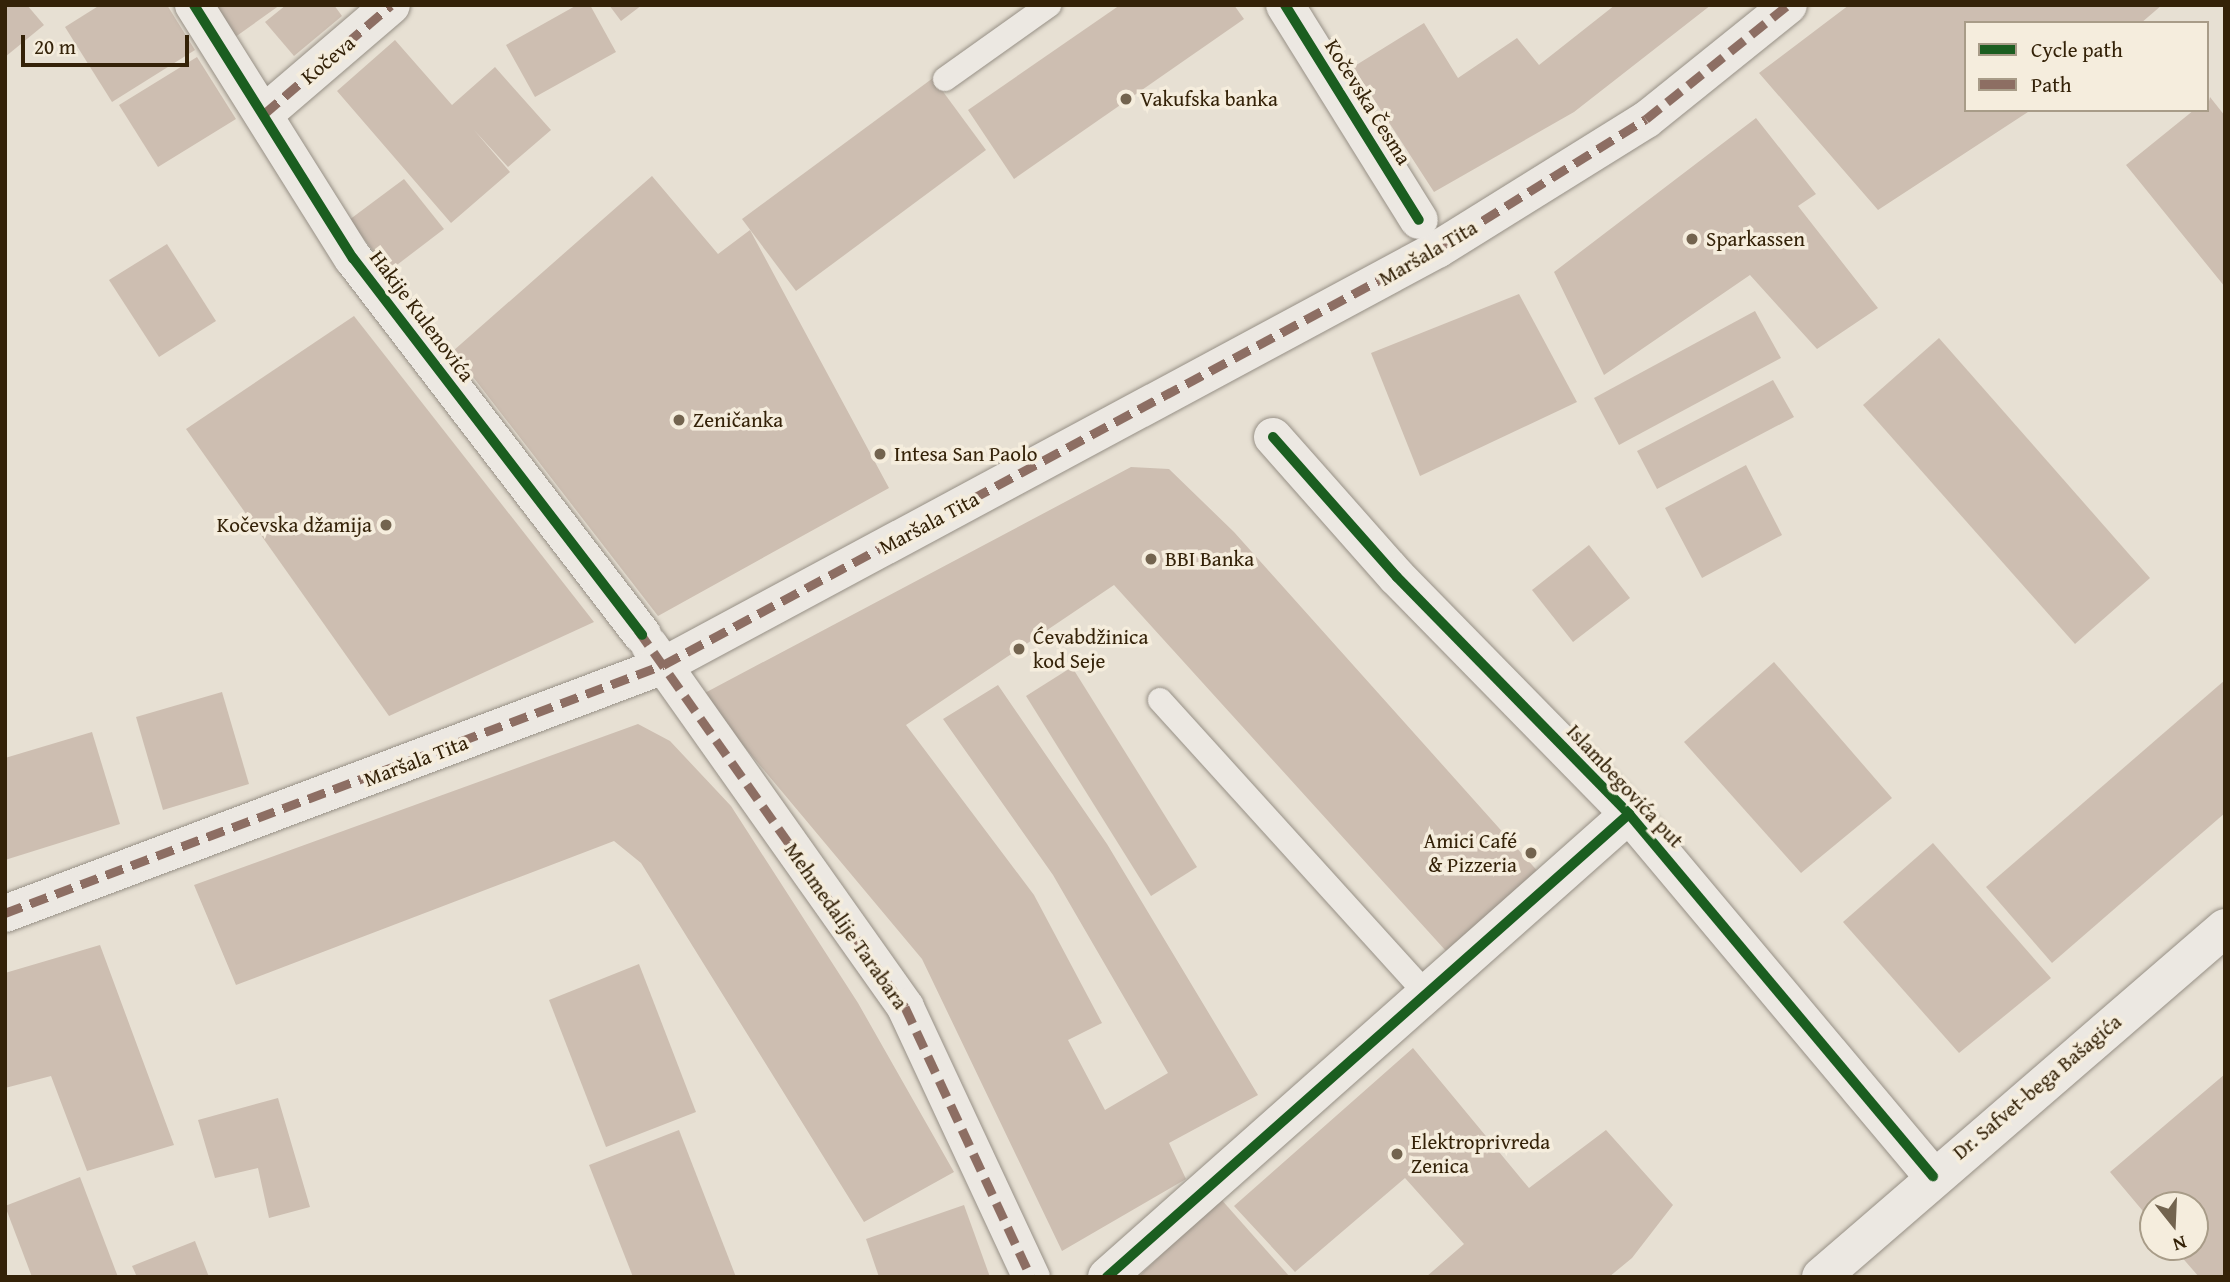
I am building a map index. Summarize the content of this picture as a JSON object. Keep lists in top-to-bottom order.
{
  "streets": {
    "street": [
      "Kočeva",
      "Kočevska Česma",
      "Maršala Tita",
      "Hakije Kulenovića",
      "Islambegovića put",
      "Mehmedalije Tarabara",
      "Dr. Safvet-bega Bašagića"
    ]
  },
  "crossings": [
    ["Kočeva", "Hakije Kulenovića"],
    ["Maršala Tita", "Hakije Kulenovića"],
    ["Maršala Tita", "Mehmedalije Tarabara"],
    ["Hakije Kulenovića", "Mehmedalije Tarabara"],
    ["Islambegovića put", "Dr. Safvet-bega Bašagića"]
  ],
  "places": [
    "Vakufska banka",
    "Sparkassen",
    "Zeničanka",
    "Intesa San Paolo",
    "Kočevska džamija",
    "BBI Banka",
    "Ćevabdžinica kod Seje",
    "Amici Café & Pizzeria",
    "Elektroprivreda Zenica"
  ],
  "legend": ["Cycle path", "Path"],
  "scale_bar": "20 m",
  "north": "bottom"
}
